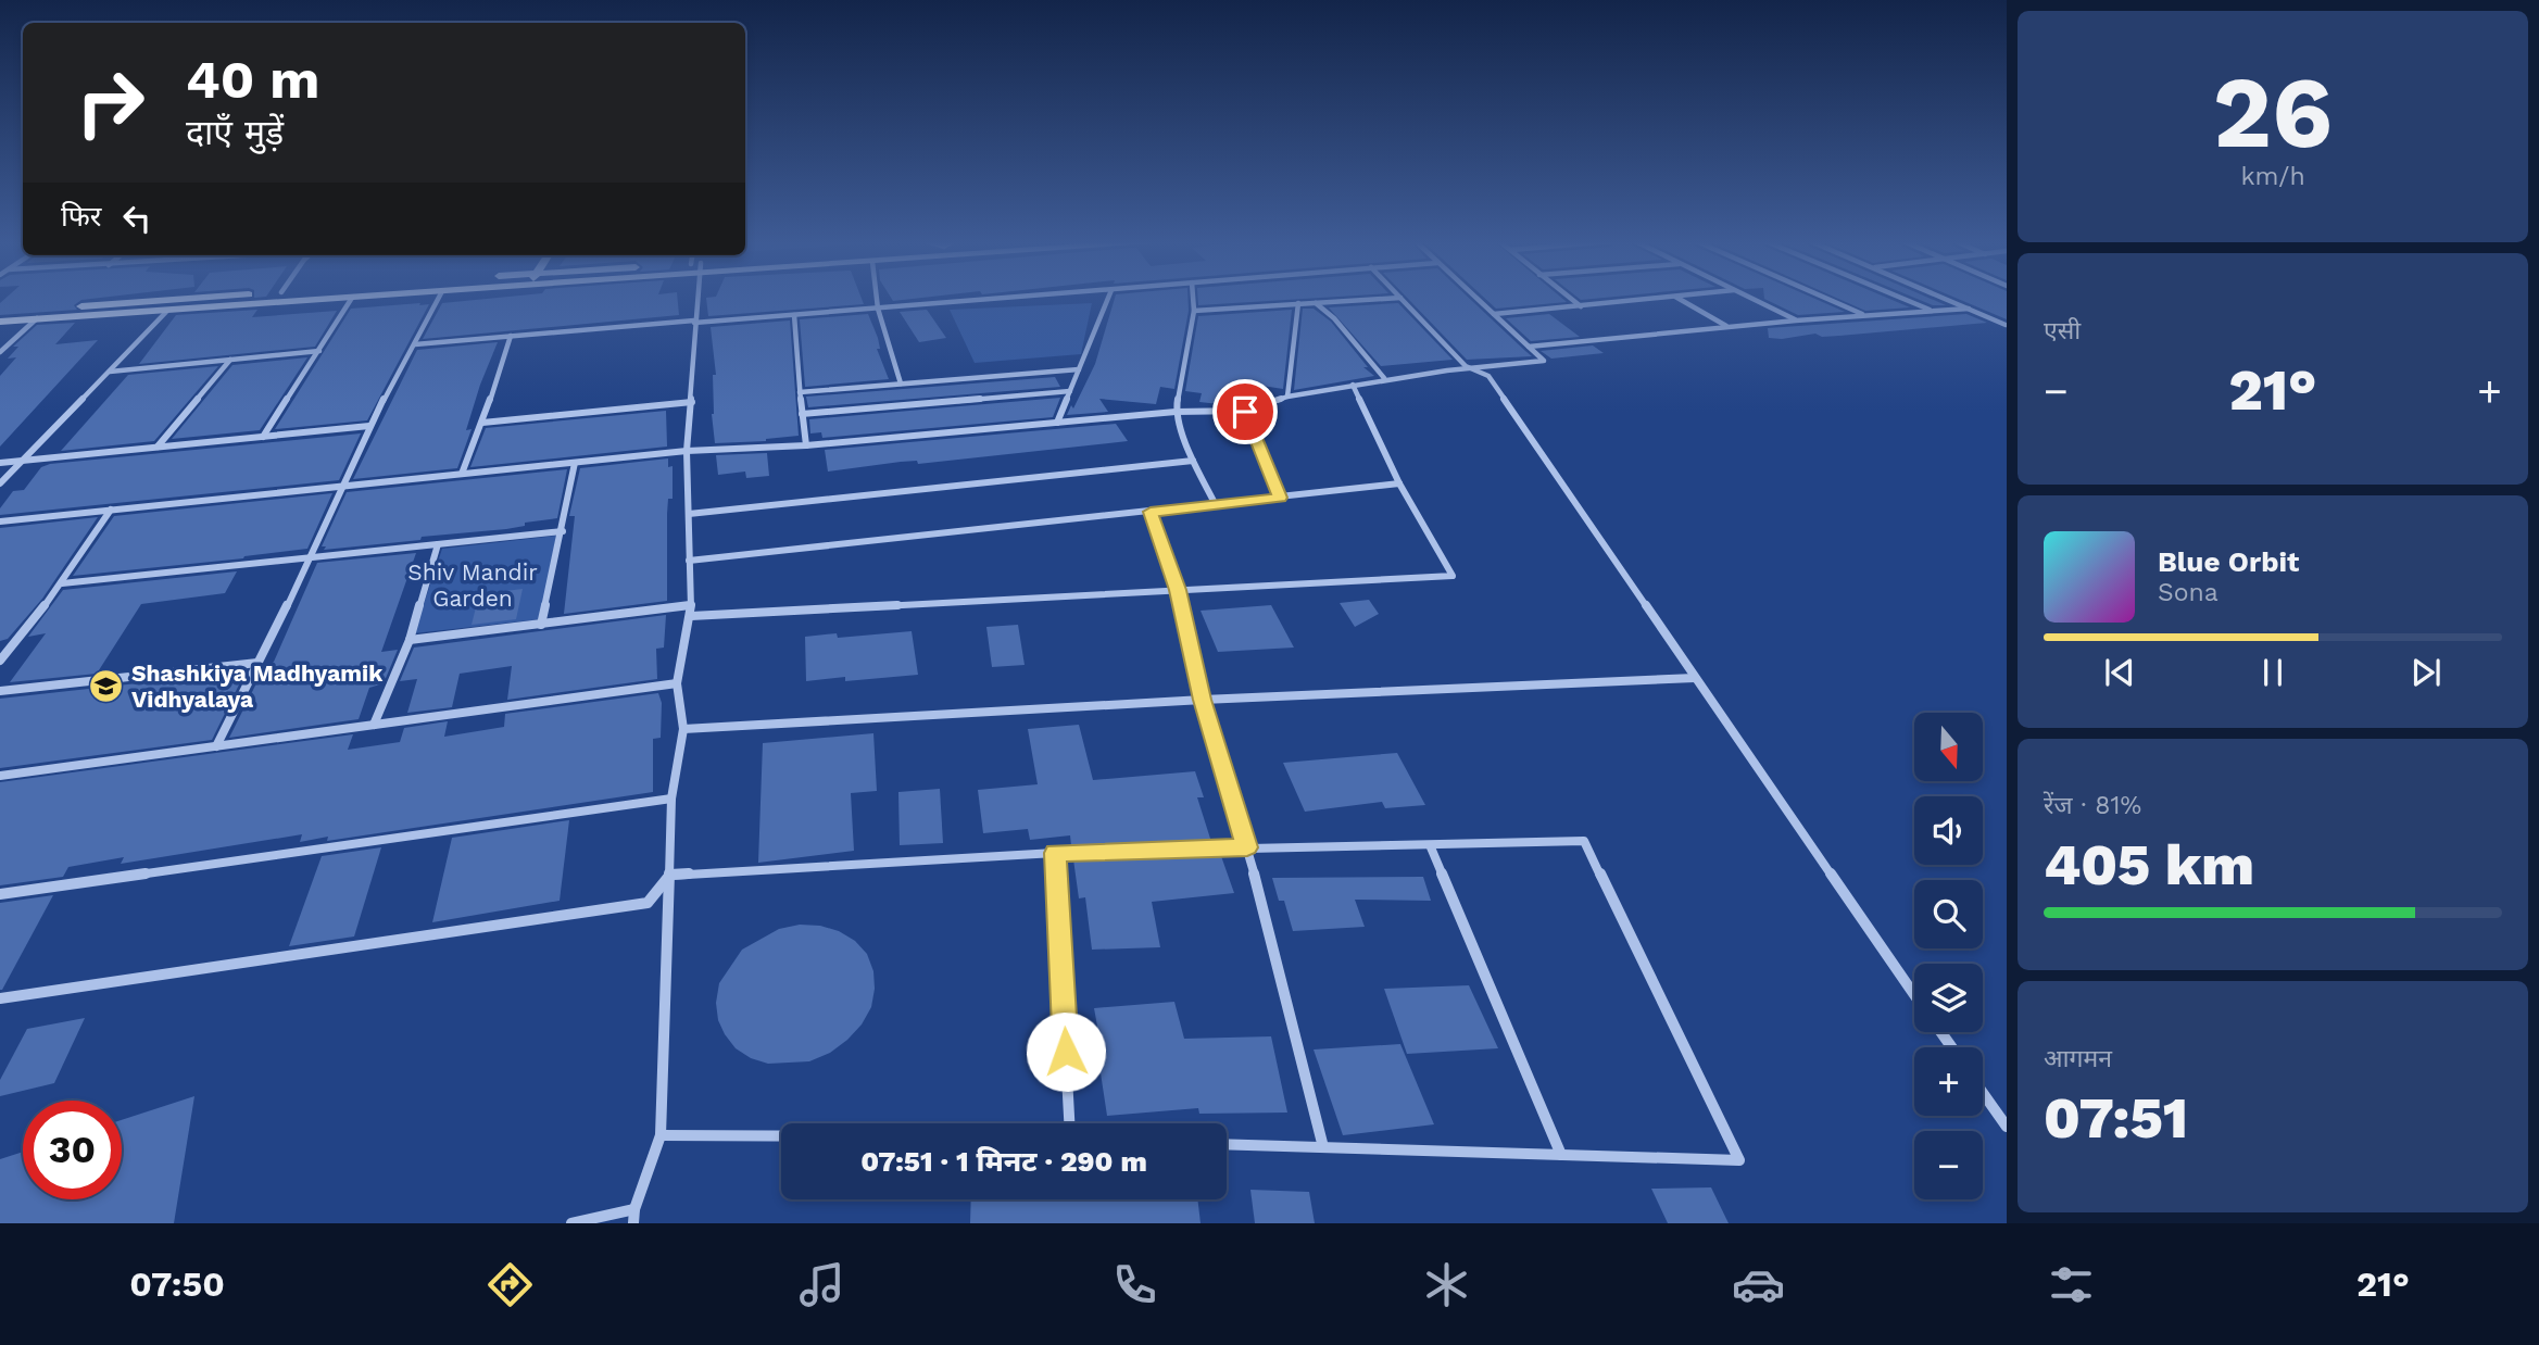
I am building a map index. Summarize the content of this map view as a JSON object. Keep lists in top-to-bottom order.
{
  "parks": ["Shiv Mandir Garden"],
  "places": {
    "school or university": ["Shashkiya Madhyamik Vidhyalaya"]
  },
  "north": "bottom",
  "page": {
    "tile": [
      ["26", "km/h"],
      "एसी",
      ["रेंज · 81%", "405 km"],
      ["आगमन", "07:51"]
    ],
    "turn": ["40 m", "दाएँ मुड़ें"],
    "then": "फिर",
    "heat": ["−", "21°", "+"],
    "song": ["Blue Orbit", "Sona"],
    "map_buttons": ["+", "−"],
    "limit": "30",
    "trip": "07:51 · 1 मिनट · 290 m",
    "tabs": ["07:50", "21°"]
  }
}
